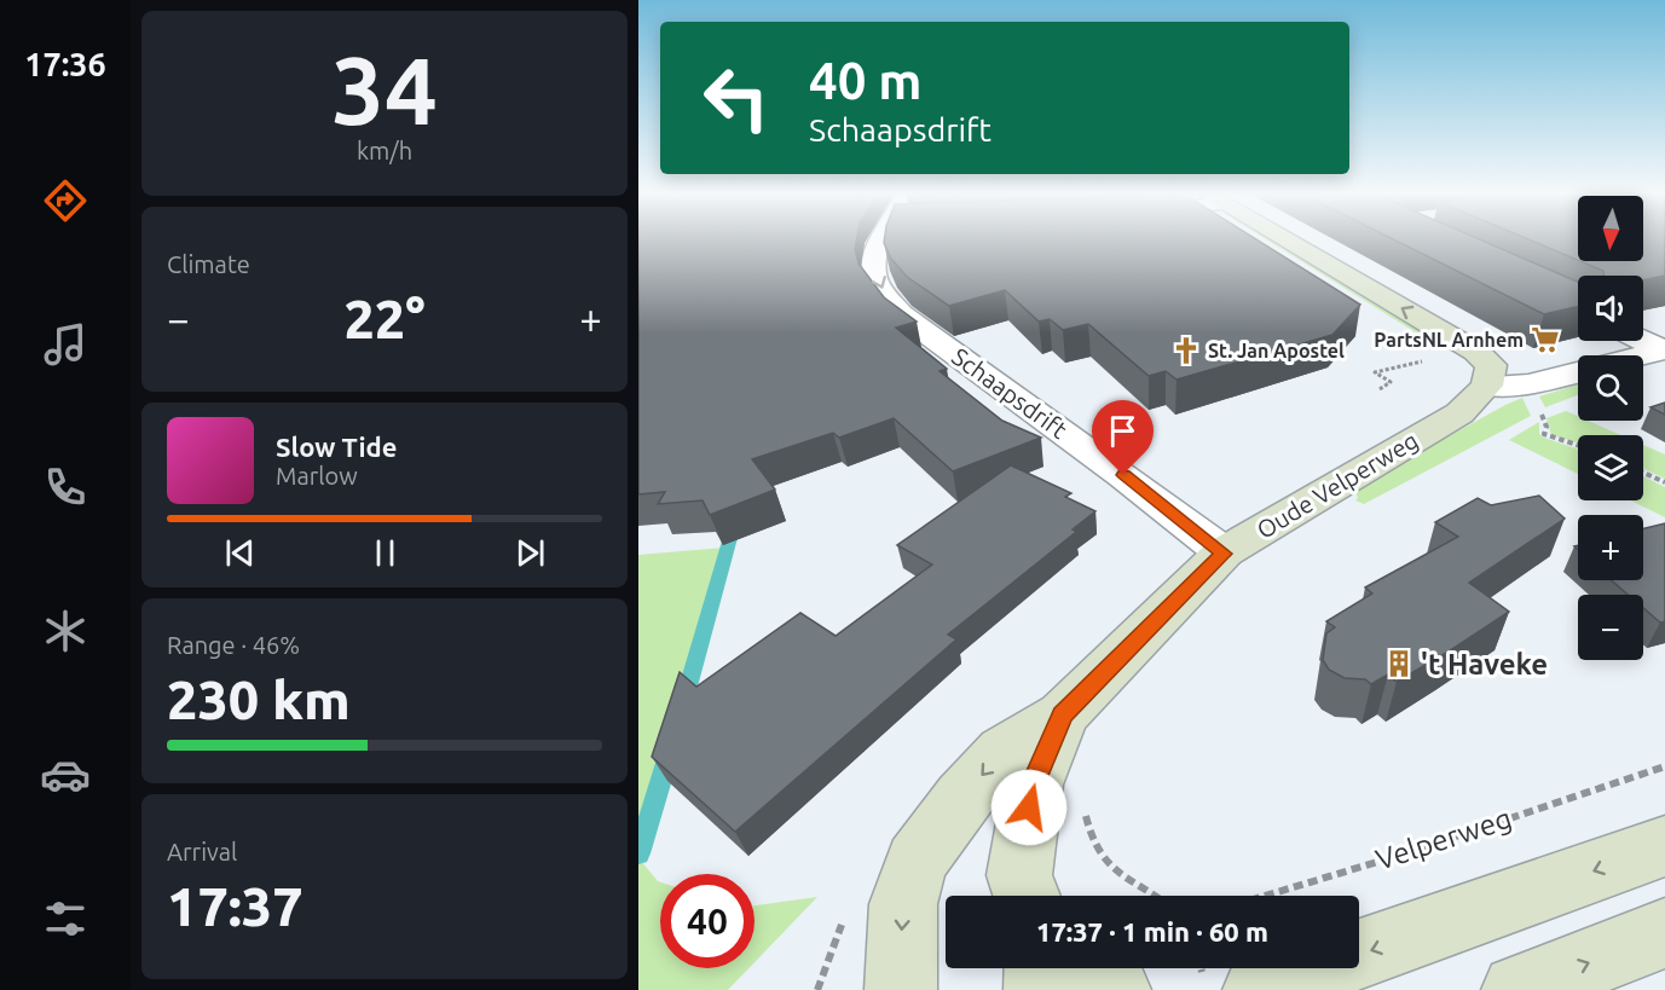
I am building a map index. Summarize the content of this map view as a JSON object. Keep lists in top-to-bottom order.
{
  "streets": {
    "street": ["Schaapsdrift", "Oude Velperweg"],
    "path": ["Velperweg"]
  },
  "crossings": [
    ["Schaapsdrift", "Oude Velperweg"]
  ],
  "places": {
    "supermarket": ["PartsNL Arnhem"],
    "church": ["St. Jan Apostel"],
    "building": ["'t Haveke"]
  },
  "north": "bottom",
  "page": {
    "tabs": "17:36",
    "tile": [
      ["34", "km/h"],
      "Climate",
      ["Range · 46%", "230 km"],
      ["Arrival", "17:37"]
    ],
    "turn": ["40 m", "Schaapsdrift"],
    "map_buttons": ["+", "−"],
    "heat": ["−", "22°", "+"],
    "song": ["Slow Tide", "Marlow"],
    "limit": "40",
    "trip": "17:37 · 1 min · 60 m"
  }
}
